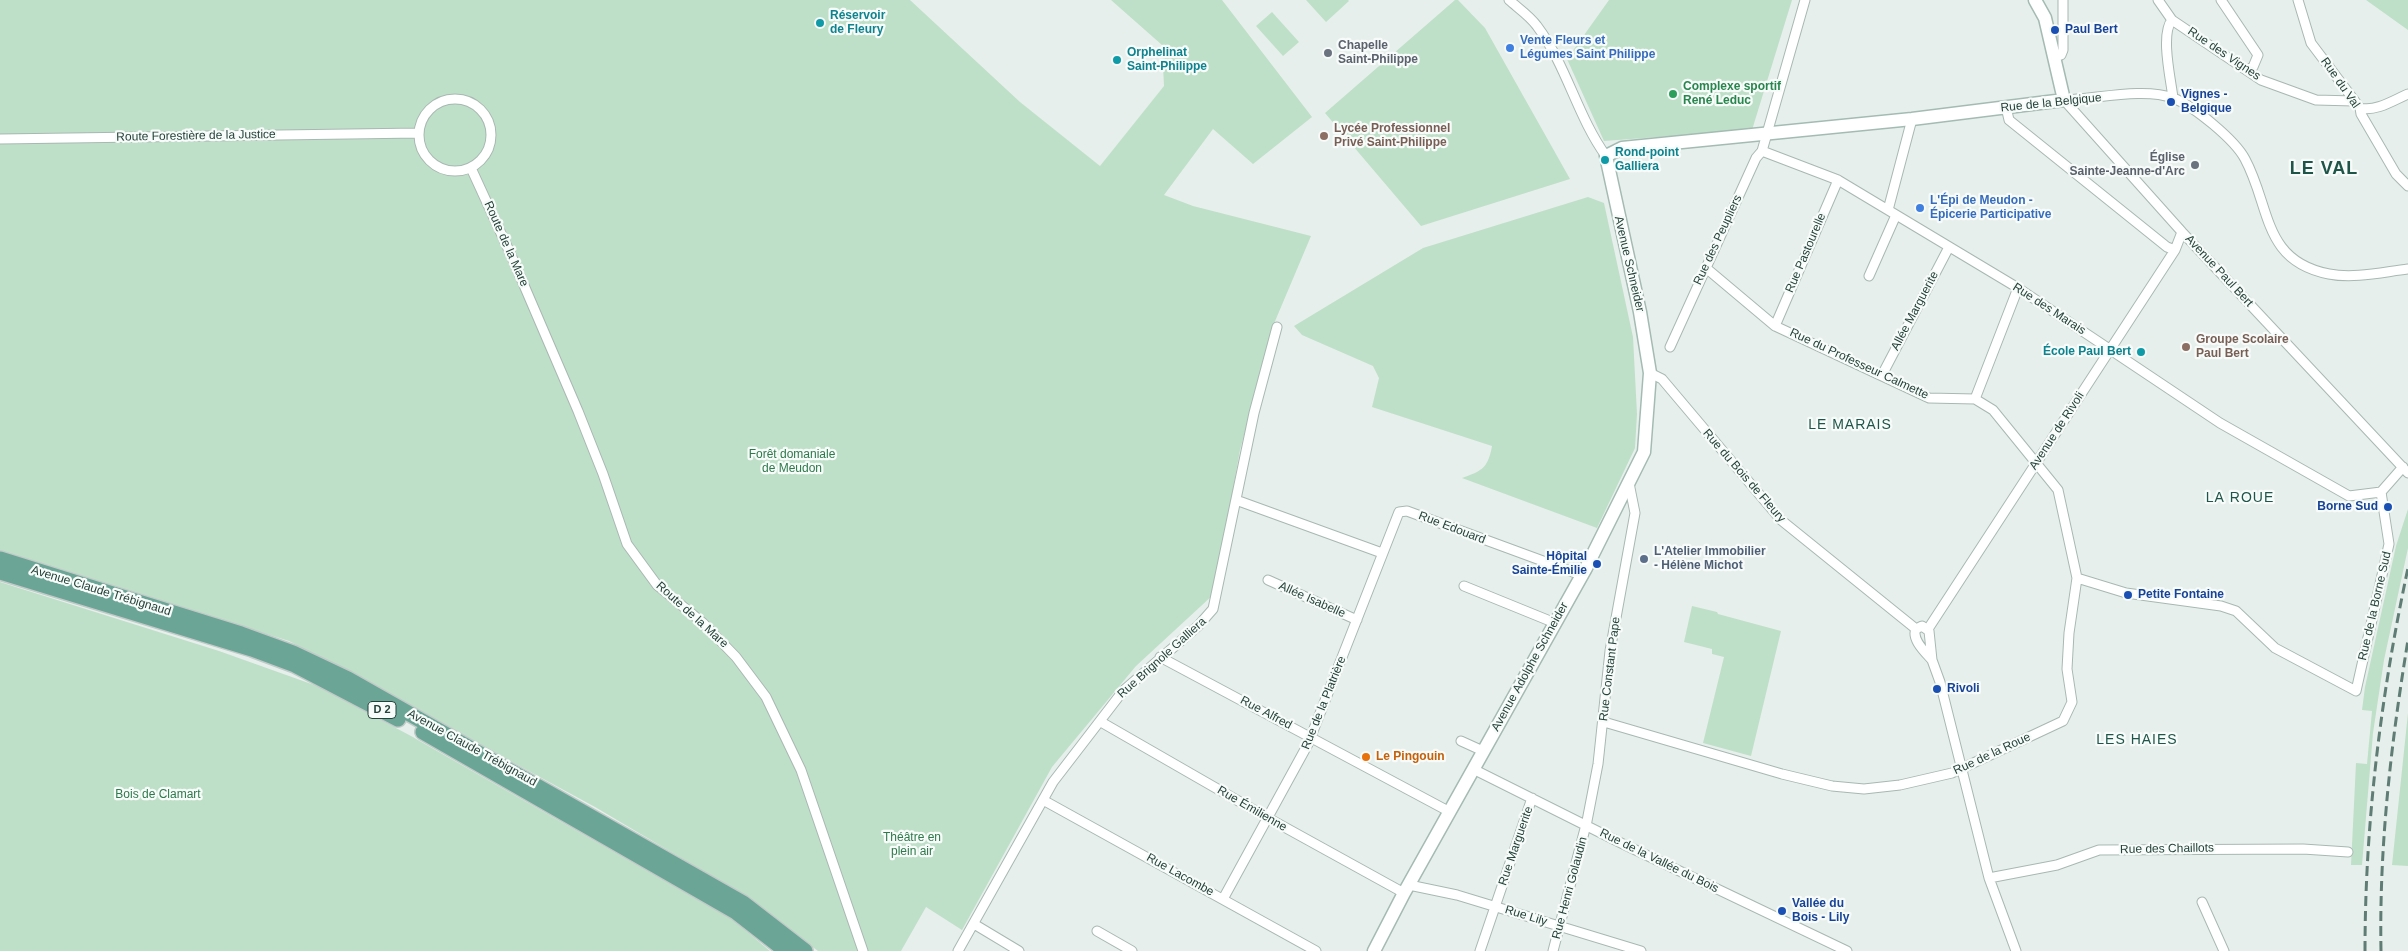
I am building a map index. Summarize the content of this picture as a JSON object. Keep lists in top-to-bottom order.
{
  "streets": {
    "main road": ["Avenue Claude Trébignaud", "D 2"],
    "street": [
      "Rue des Vignes",
      "Rue du Val",
      "Rue de la Belgique",
      "Route Forestière de la Justice",
      "Rue des Peupliers",
      "Route de la Mare",
      "Rue Pastourelle",
      "Avenue Schneider",
      "Avenue Paul Bert",
      "Rue des Marais",
      "Allée Marguerite",
      "Rue du Professeur Calmette",
      "Avenue de Rivoli",
      "Rue du Bois de Fleury",
      "Rue Edouard",
      "Allée Isabelle",
      "Rue de la Borne Sud",
      "Rue Brignole Galliera",
      "Avenue Adolphe Schneider",
      "Rue Constant Pape",
      "Rue de la Platrière",
      "Rue Alfred",
      "Rue de la Roue",
      "Rue Émilienne",
      "Rue Marguerite",
      "Rue des Chaillots",
      "Rue de la Vallée du Bois",
      "Rue Lacombe",
      "Rue Henri Golaudin",
      "Rue Lily"
    ]
  },
  "crossings": [
    ["Rue des Vignes", "Rue du Val"],
    ["Rue des Vignes", "Rue de la Belgique"],
    ["Rue de la Belgique", "Rue des Peupliers"],
    ["Rue de la Belgique", "Avenue Schneider"],
    ["Rue de la Belgique", "Avenue Paul Bert"],
    ["Route Forestière de la Justice", "Route de la Mare"],
    ["Rue des Peupliers", "Rue des Marais"],
    ["Rue des Peupliers", "Rue du Professeur Calmette"],
    ["Rue Pastourelle", "Rue des Marais"],
    ["Rue Pastourelle", "Rue du Professeur Calmette"],
    ["Avenue Schneider", "Rue du Bois de Fleury"],
    ["Avenue Schneider", "Avenue Adolphe Schneider"],
    ["Avenue Paul Bert", "Avenue de Rivoli"],
    ["Rue des Marais", "Allée Marguerite"],
    ["Rue des Marais", "Avenue de Rivoli"],
    ["Rue des Marais", "Rue de la Borne Sud"],
    ["Allée Marguerite", "Rue du Professeur Calmette"],
    ["Rue du Bois de Fleury", "Avenue Adolphe Schneider"],
    ["Rue Edouard", "Avenue Adolphe Schneider"],
    ["Rue Edouard", "Rue de la Platrière"],
    ["Allée Isabelle", "Rue de la Platrière"],
    ["Rue de la Borne Sud", "Rue de la Roue"],
    ["Rue Brignole Galliera", "Rue Alfred"],
    ["Rue Brignole Galliera", "Rue Émilienne"],
    ["Rue Brignole Galliera", "Rue Lacombe"],
    ["Avenue Adolphe Schneider", "Rue Constant Pape"],
    ["Avenue Adolphe Schneider", "Rue Alfred"],
    ["Avenue Adolphe Schneider", "Rue Émilienne"],
    ["Avenue Adolphe Schneider", "Rue de la Vallée du Bois"],
    ["Avenue Adolphe Schneider", "Rue Lily"],
    ["Rue Constant Pape", "Rue de la Roue"],
    ["Rue Constant Pape", "Rue de la Vallée du Bois"],
    ["Rue Constant Pape", "Rue Henri Golaudin"],
    ["Rue de la Platrière", "Rue Alfred"],
    ["Rue de la Platrière", "Rue Émilienne"],
    ["Rue de la Platrière", "Rue Lacombe"],
    ["Rue Émilienne", "Rue Lily"],
    ["Rue Marguerite", "Rue de la Vallée du Bois"],
    ["Rue Marguerite", "Rue Lily"],
    ["Rue de la Vallée du Bois", "Rue Henri Golaudin"],
    ["Rue Henri Golaudin", "Rue Lily"]
  ],
  "districts": [
    "LE VAL",
    "LE MARAIS",
    "LA ROUE",
    "LES HAIES"
  ],
  "parks": ["Forêt domaniale de Meudon", "Bois de Clamart", "Théâtre en plein air"],
  "places": [
    "Réservoir de Fleury",
    "Paul Bert",
    "Vente Fleurs et Légumes Saint Philippe",
    "Chapelle Saint-Philippe",
    "Orphelinat Saint-Philippe",
    "Complexe sportif René Leduc",
    "Vignes - Belgique",
    "Lycée Professionnel Privé Saint-Philippe",
    "Rond-point Galliera",
    "Église Sainte-Jeanne-d'Arc",
    "L'Épi de Meudon - Épicerie Participative",
    "Groupe Scolaire Paul Bert",
    "École Paul Bert",
    "Borne Sud",
    "L'Atelier Immobilier - Hélène Michot",
    "Hôpital Sainte-Émilie",
    "Petite Fontaine",
    "Rivoli",
    "Le Pingouin",
    "Vallée du Bois - Lily"
  ]
}
